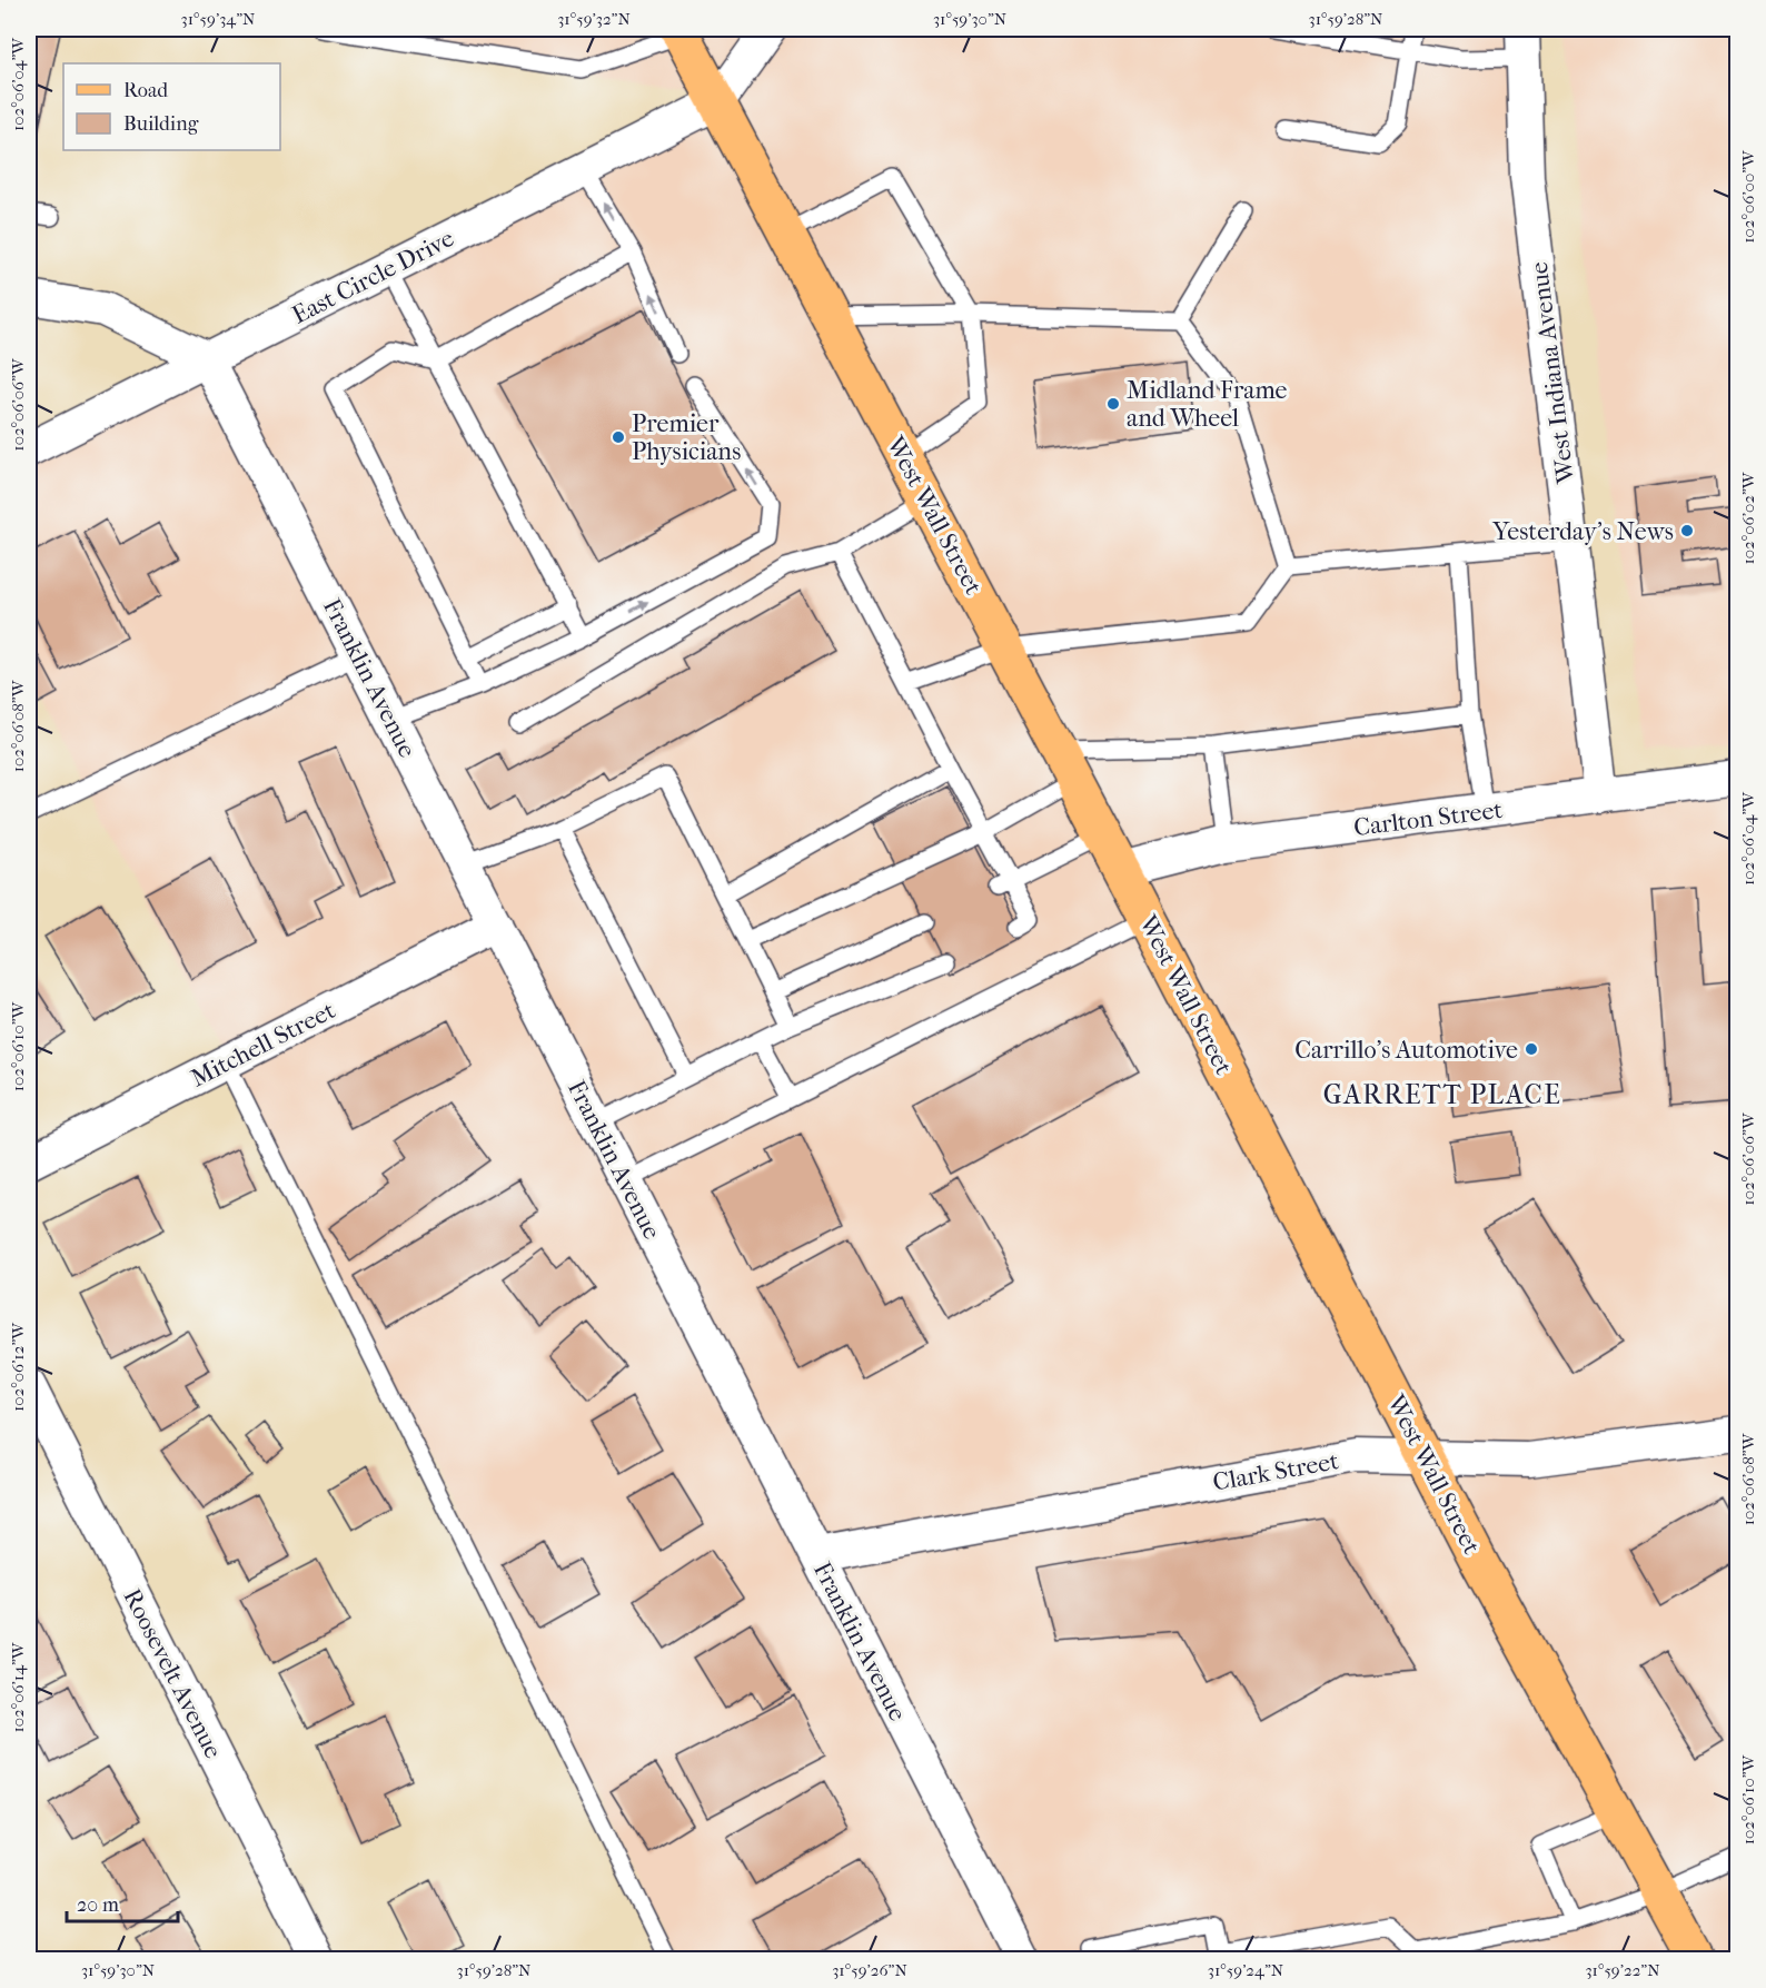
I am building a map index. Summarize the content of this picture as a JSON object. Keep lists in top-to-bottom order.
{
  "streets": {
    "main road": ["West Wall Street"],
    "street": [
      "East Circle Drive",
      "West Indiana Avenue",
      "Franklin Avenue",
      "Carlton Street",
      "Mitchell Street",
      "Clark Street",
      "Roosevelt Avenue"
    ]
  },
  "crossings": [
    ["East Circle Drive", "West Wall Street"],
    ["East Circle Drive", "Franklin Avenue"],
    ["West Indiana Avenue", "Carlton Street"],
    ["West Wall Street", "Carlton Street"],
    ["West Wall Street", "Clark Street"],
    ["Franklin Avenue", "Mitchell Street"],
    ["Franklin Avenue", "Clark Street"]
  ],
  "districts": ["GARRETT PLACE"],
  "places": [
    "Midland Frame and Wheel",
    "Premier Physicians",
    "Yesterday's News",
    "Carrillo's Automotive"
  ],
  "legend": ["Road", "Building"],
  "scale_bar": "20 m",
  "coordinates": [
    "31°59'34\"N",
    "31°59'32\"N",
    "31°59'30\"N",
    "31°59'28\"N",
    "102°06'04\"W",
    "102°06'00\"W",
    "102°06'06\"W",
    "102°06'02\"W",
    "102°06'08\"W",
    "102°06'10\"W",
    "102°06'12\"W",
    "102°06'14\"W",
    "31°59'26\"N",
    "31°59'24\"N",
    "31°59'22\"N"
  ]
}
